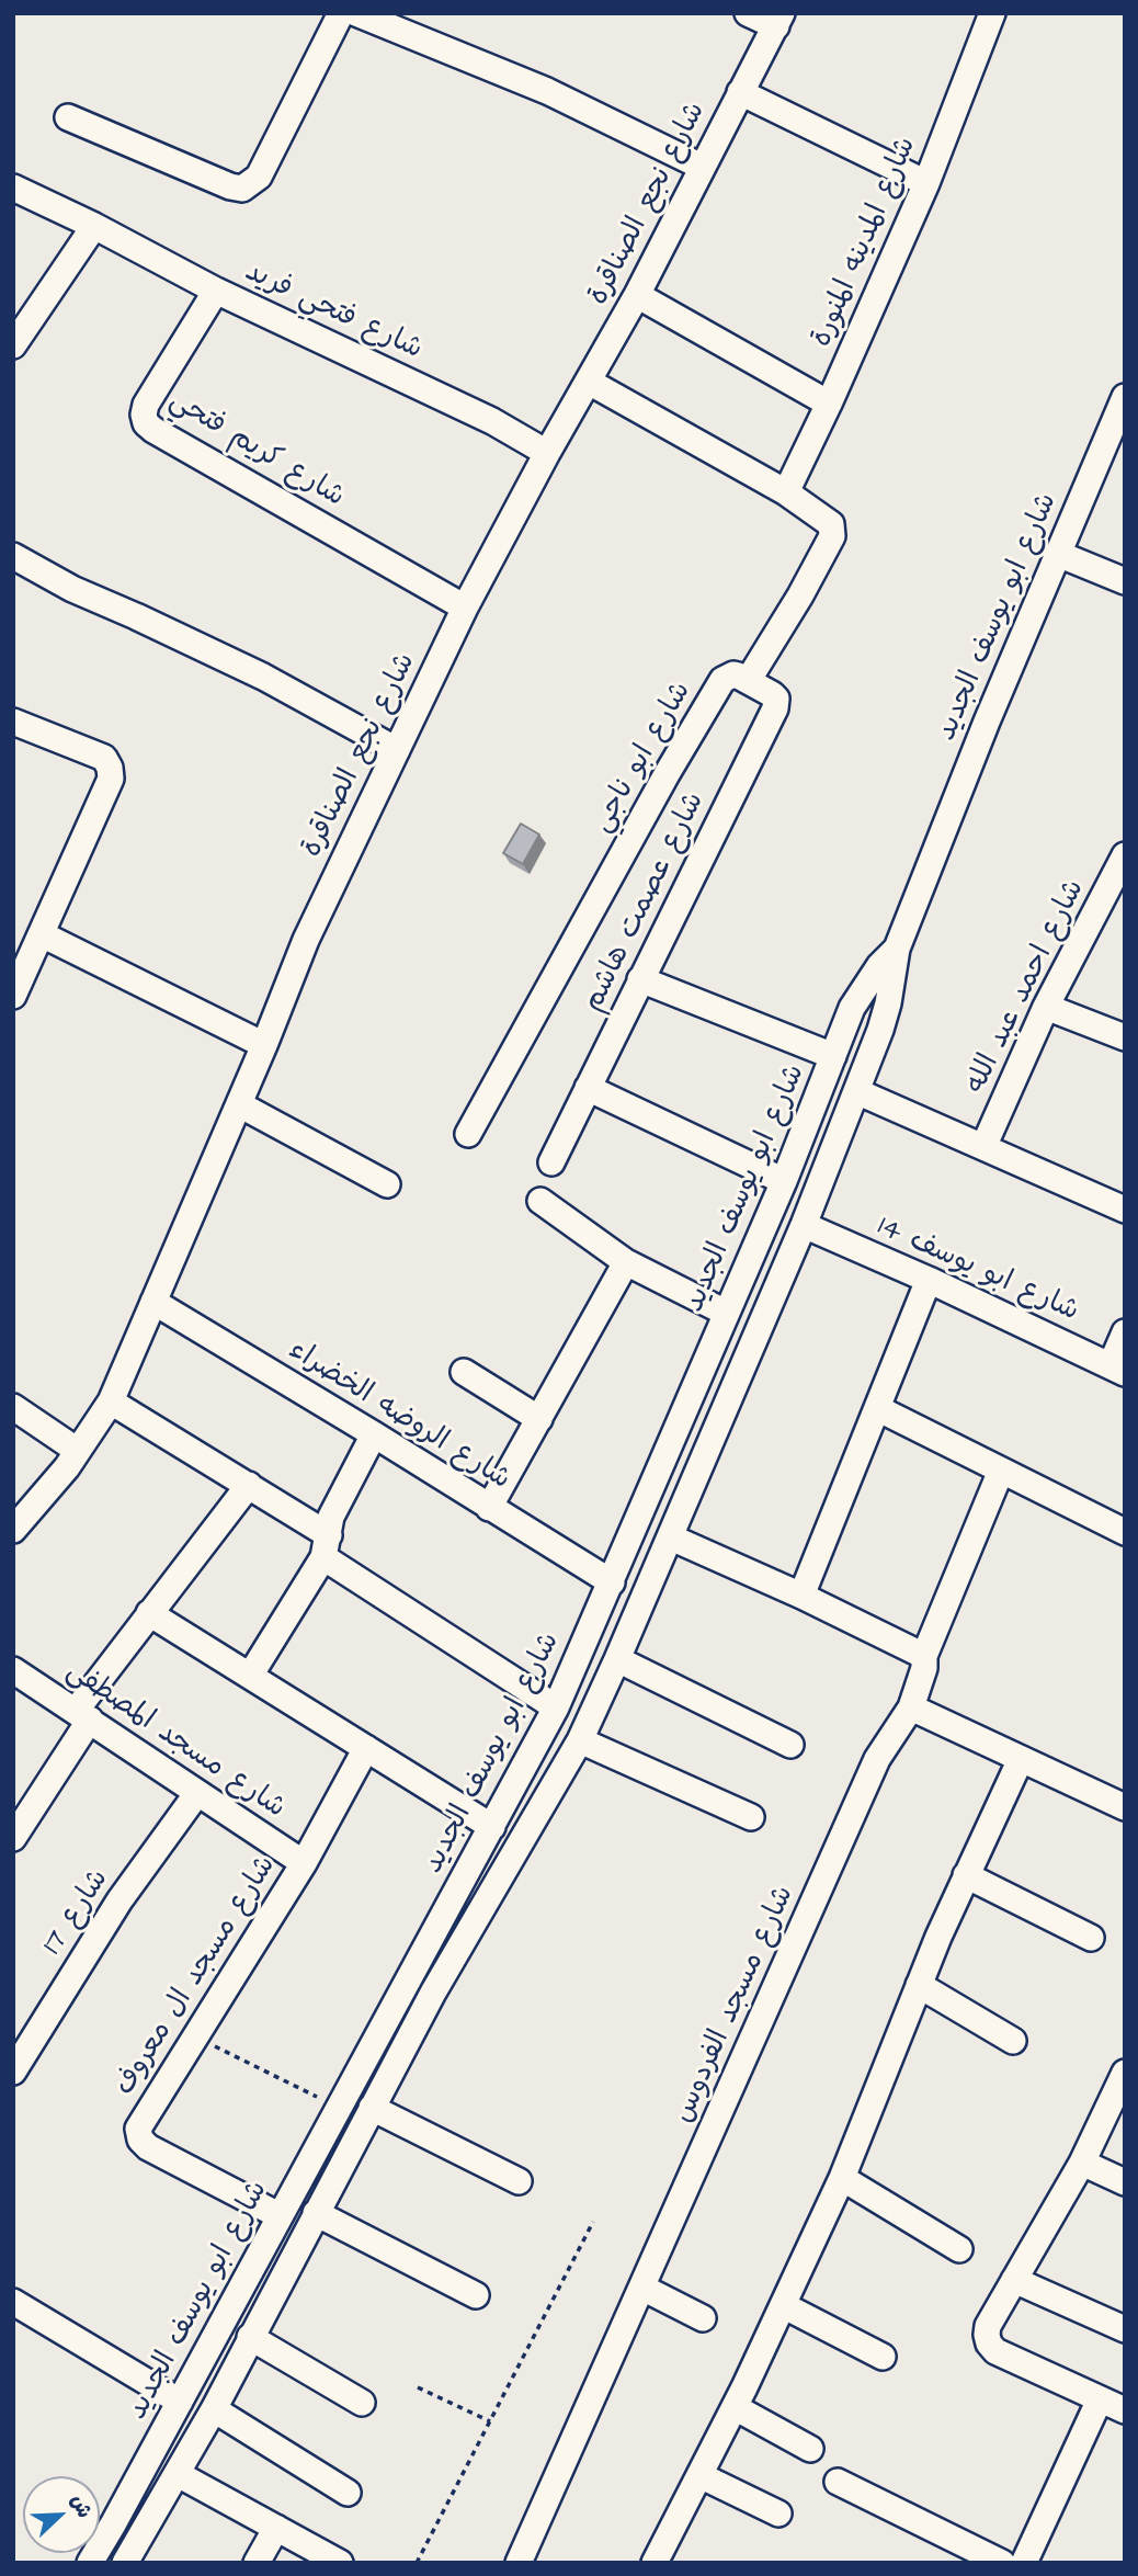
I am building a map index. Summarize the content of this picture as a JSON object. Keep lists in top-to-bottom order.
{
  "streets": {
    "street": [
      "شارع نجع الصناقرة",
      "شارع المدينه المنورة",
      "شارع فتحي فريد",
      "شارع كريم فتحي",
      "شارع ابو يوسف الجديد",
      "شارع ابو ناجي",
      "شارع عصمت هاشم",
      "شارع احمد عبد الله",
      "شارع ابو يوسف 14",
      "شارع الروضه الخضراء",
      "شارع مسجد المصطفى",
      "شارع 17",
      "شارع مسجد ال معروف",
      "شارع مسجد الفردوس"
    ]
  },
  "crossings": [
    ["شارع نجع الصناقرة", "شارع فتحي فريد"],
    ["شارع نجع الصناقرة", "شارع كريم فتحي"],
    ["شارع نجع الصناقرة", "شارع الروضه الخضراء"],
    ["شارع فتحي فريد", "شارع كريم فتحي"],
    ["شارع ابو يوسف الجديد", "شارع ابو يوسف 14"],
    ["شارع ابو يوسف الجديد", "شارع الروضه الخضراء"],
    ["شارع ابو يوسف الجديد", "شارع مسجد ال معروف"],
    ["شارع ابو ناجي", "شارع عصمت هاشم"],
    ["شارع مسجد المصطفى", "شارع 17"],
    ["شارع مسجد المصطفى", "شارع مسجد ال معروف"]
  ],
  "north": "top right"
}
